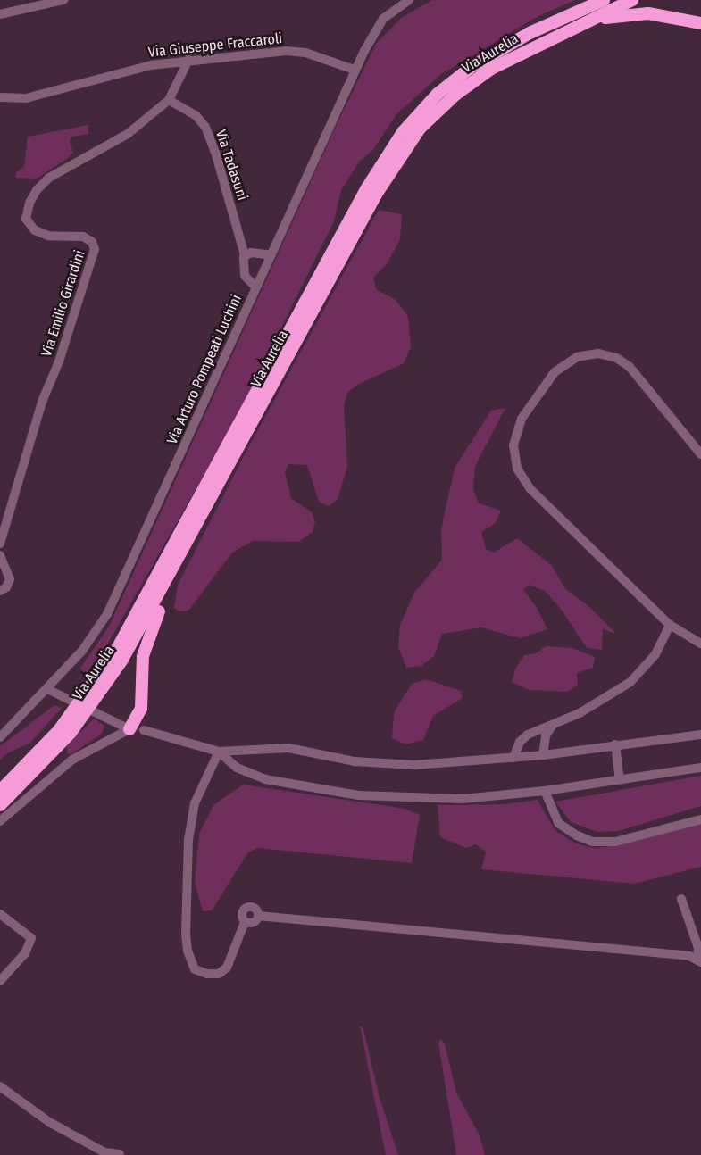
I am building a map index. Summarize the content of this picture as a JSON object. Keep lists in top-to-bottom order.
{
  "streets": {
    "highway": ["Via Aurelia"],
    "street": [
      "Via Giuseppe Fraccaroli",
      "Via Tadasuni",
      "Via Emilio Girardini",
      "Via Arturo Pompeati Luchini"
    ]
  },
  "crossings": [
    ["Via Giuseppe Fraccaroli", "Via Emilio Girardini"],
    ["Via Giuseppe Fraccaroli", "Via Arturo Pompeati Luchini"],
    ["Via Tadasuni", "Via Emilio Girardini"],
    ["Via Tadasuni", "Via Arturo Pompeati Luchini"]
  ]
}
